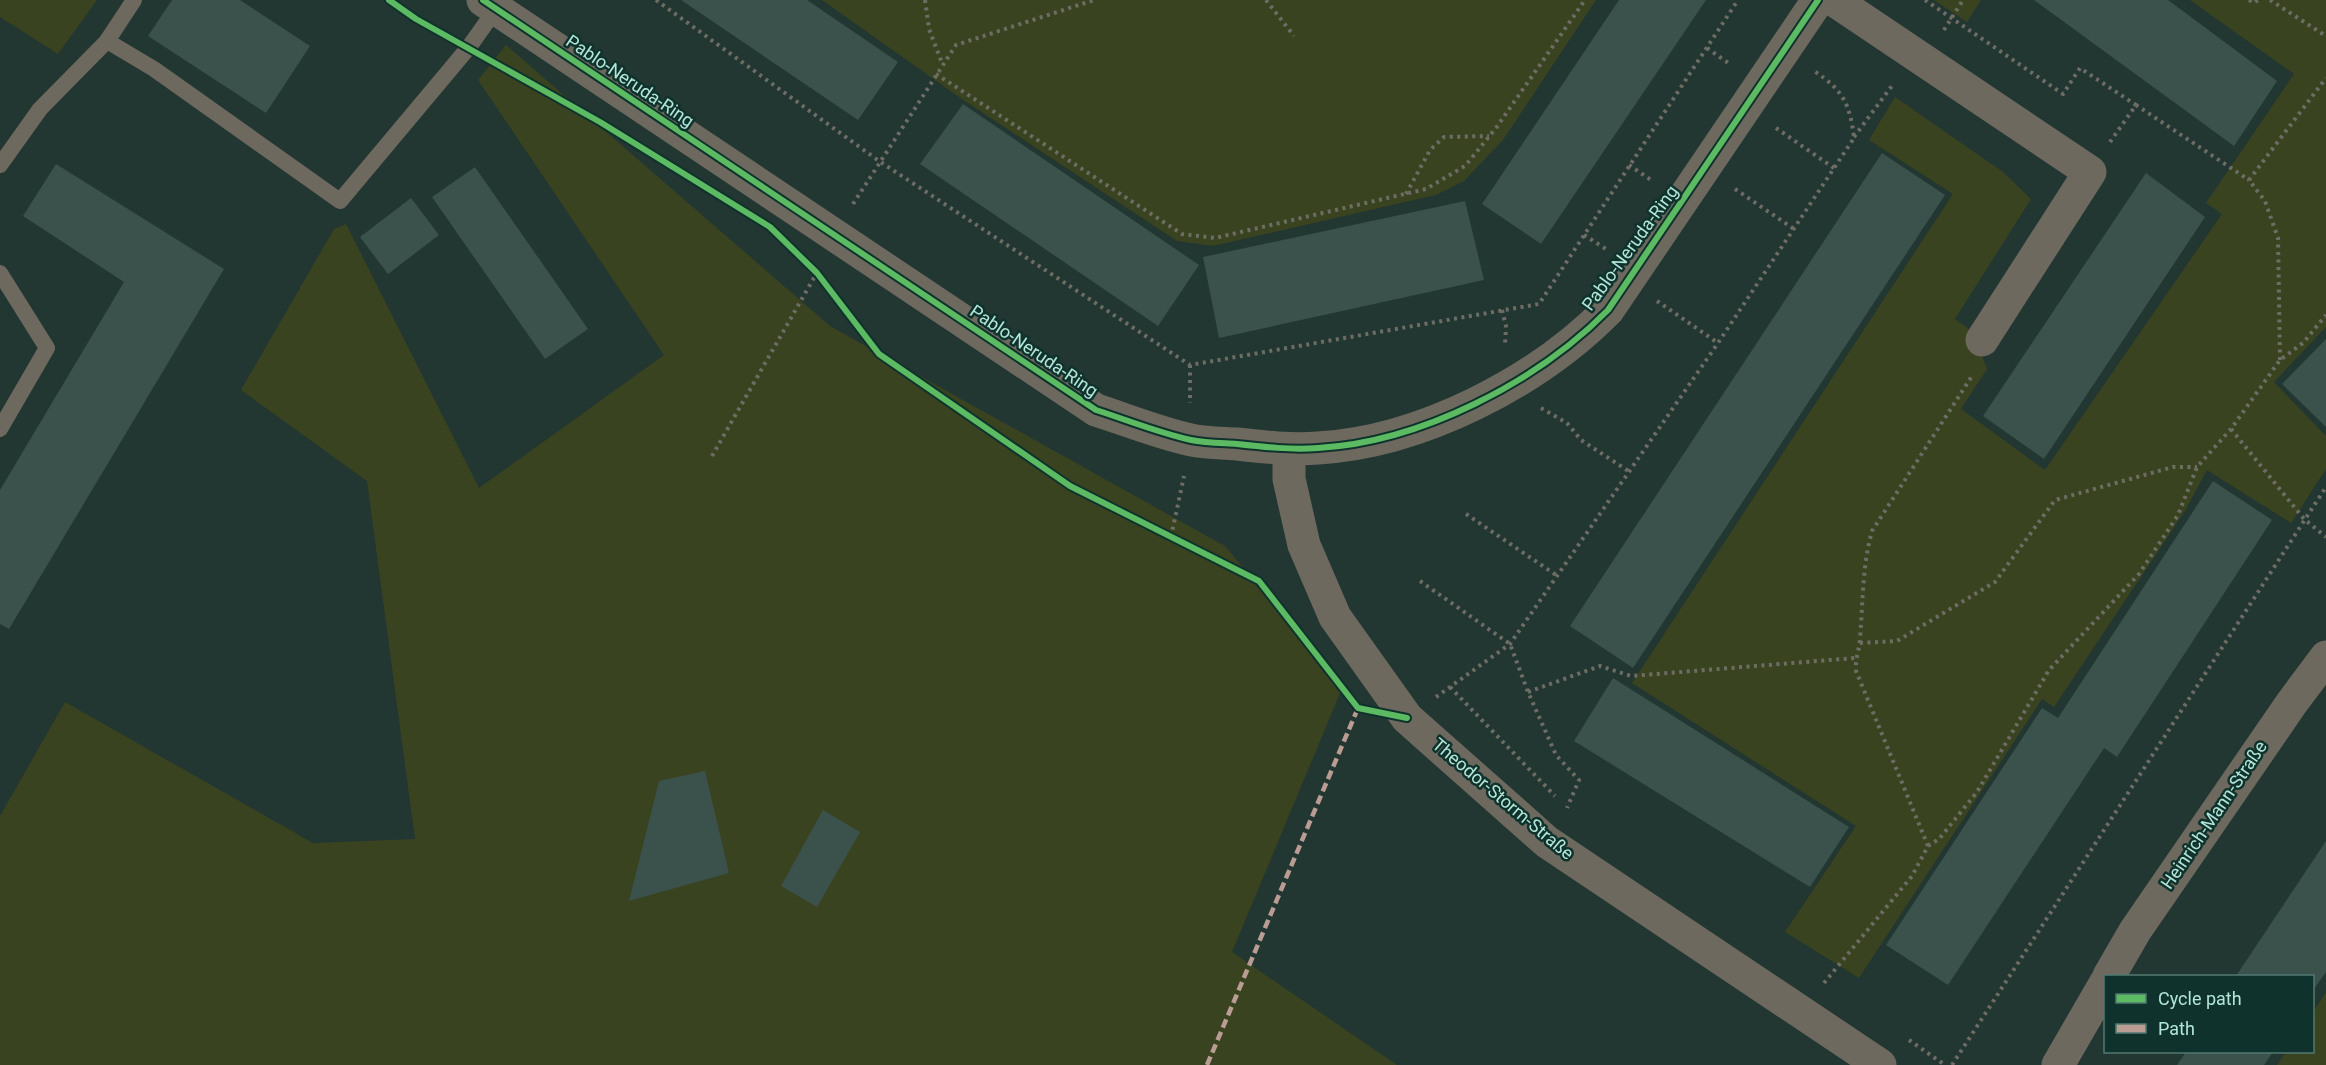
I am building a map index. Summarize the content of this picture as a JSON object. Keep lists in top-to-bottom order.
{
  "streets": {
    "street": ["Pablo-Neruda-Ring", "Theodor-Storm-Straße", "Heinrich-Mann-Straße"]
  },
  "crossings": [
    ["Pablo-Neruda-Ring", "Theodor-Storm-Straße"]
  ],
  "legend": ["Cycle path", "Path"]
}
